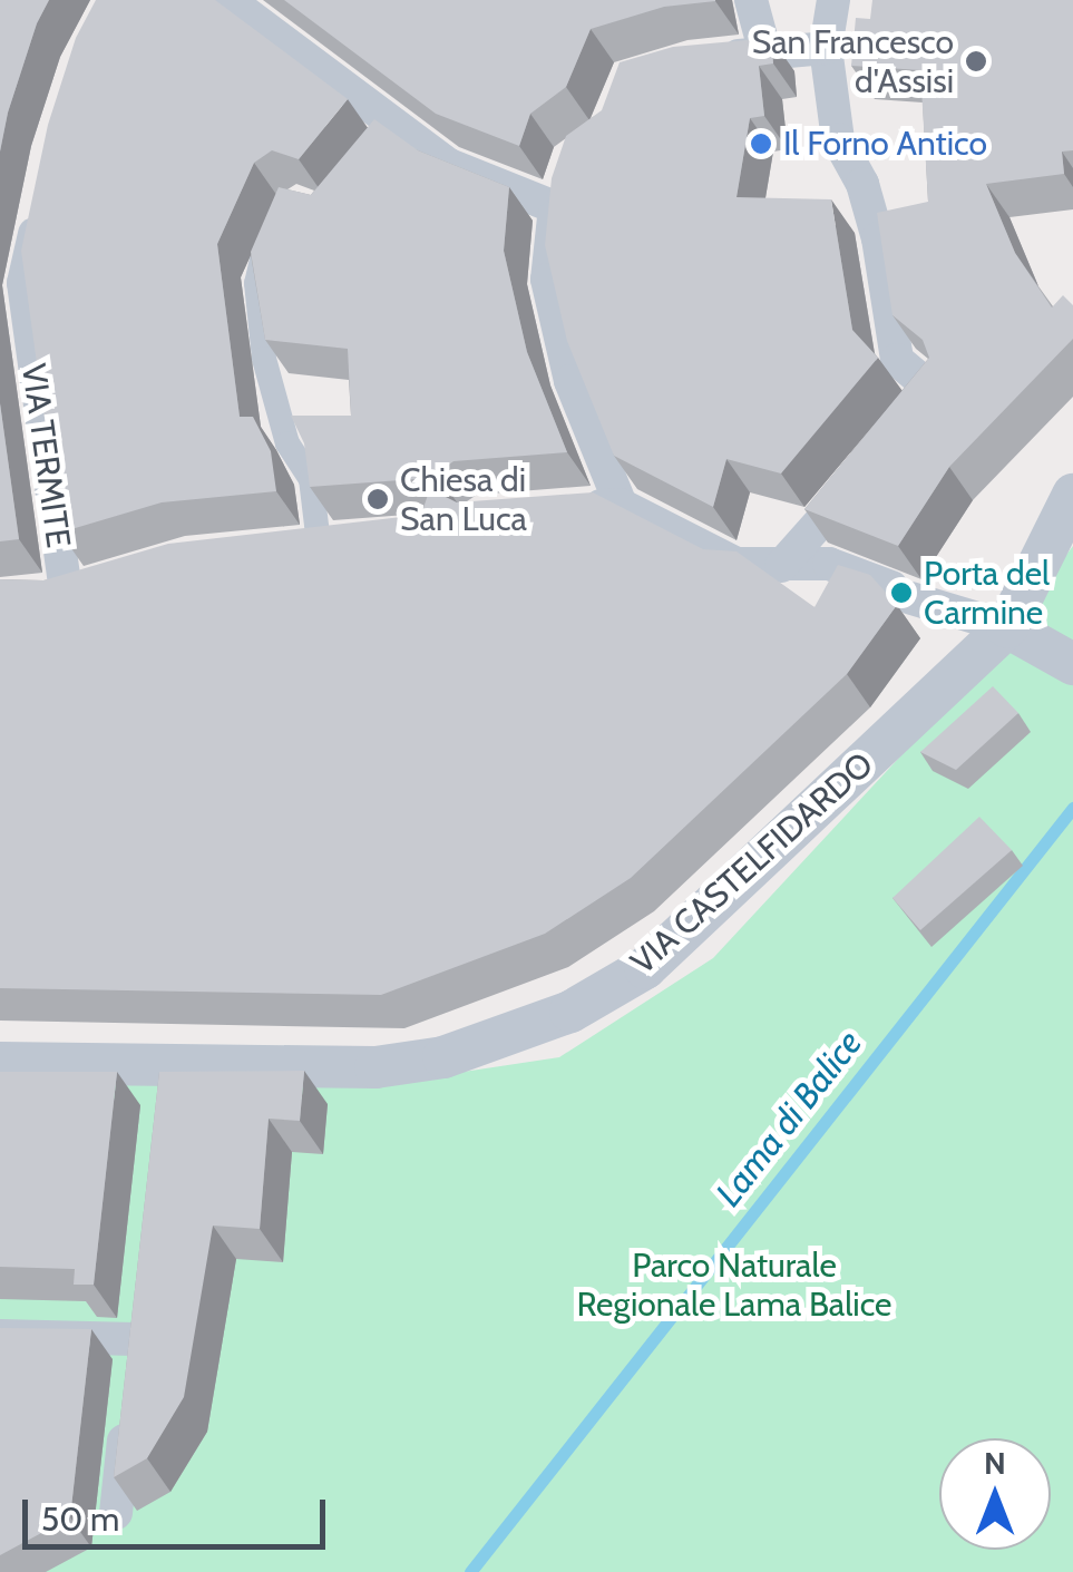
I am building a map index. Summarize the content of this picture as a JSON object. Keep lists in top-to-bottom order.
{
  "streets": {
    "street": ["VIA TERMITE", "VIA CASTELFIDARDO"]
  },
  "water": ["Lama di Balice"],
  "parks": ["Parco Naturale Regionale Lama Balice"],
  "places": [
    "San Francesco d'Assisi",
    "Il Forno Antico",
    "Chiesa di San Luca",
    "Porta del Carmine"
  ],
  "scale_bar": "50 m",
  "north": "top"
}
